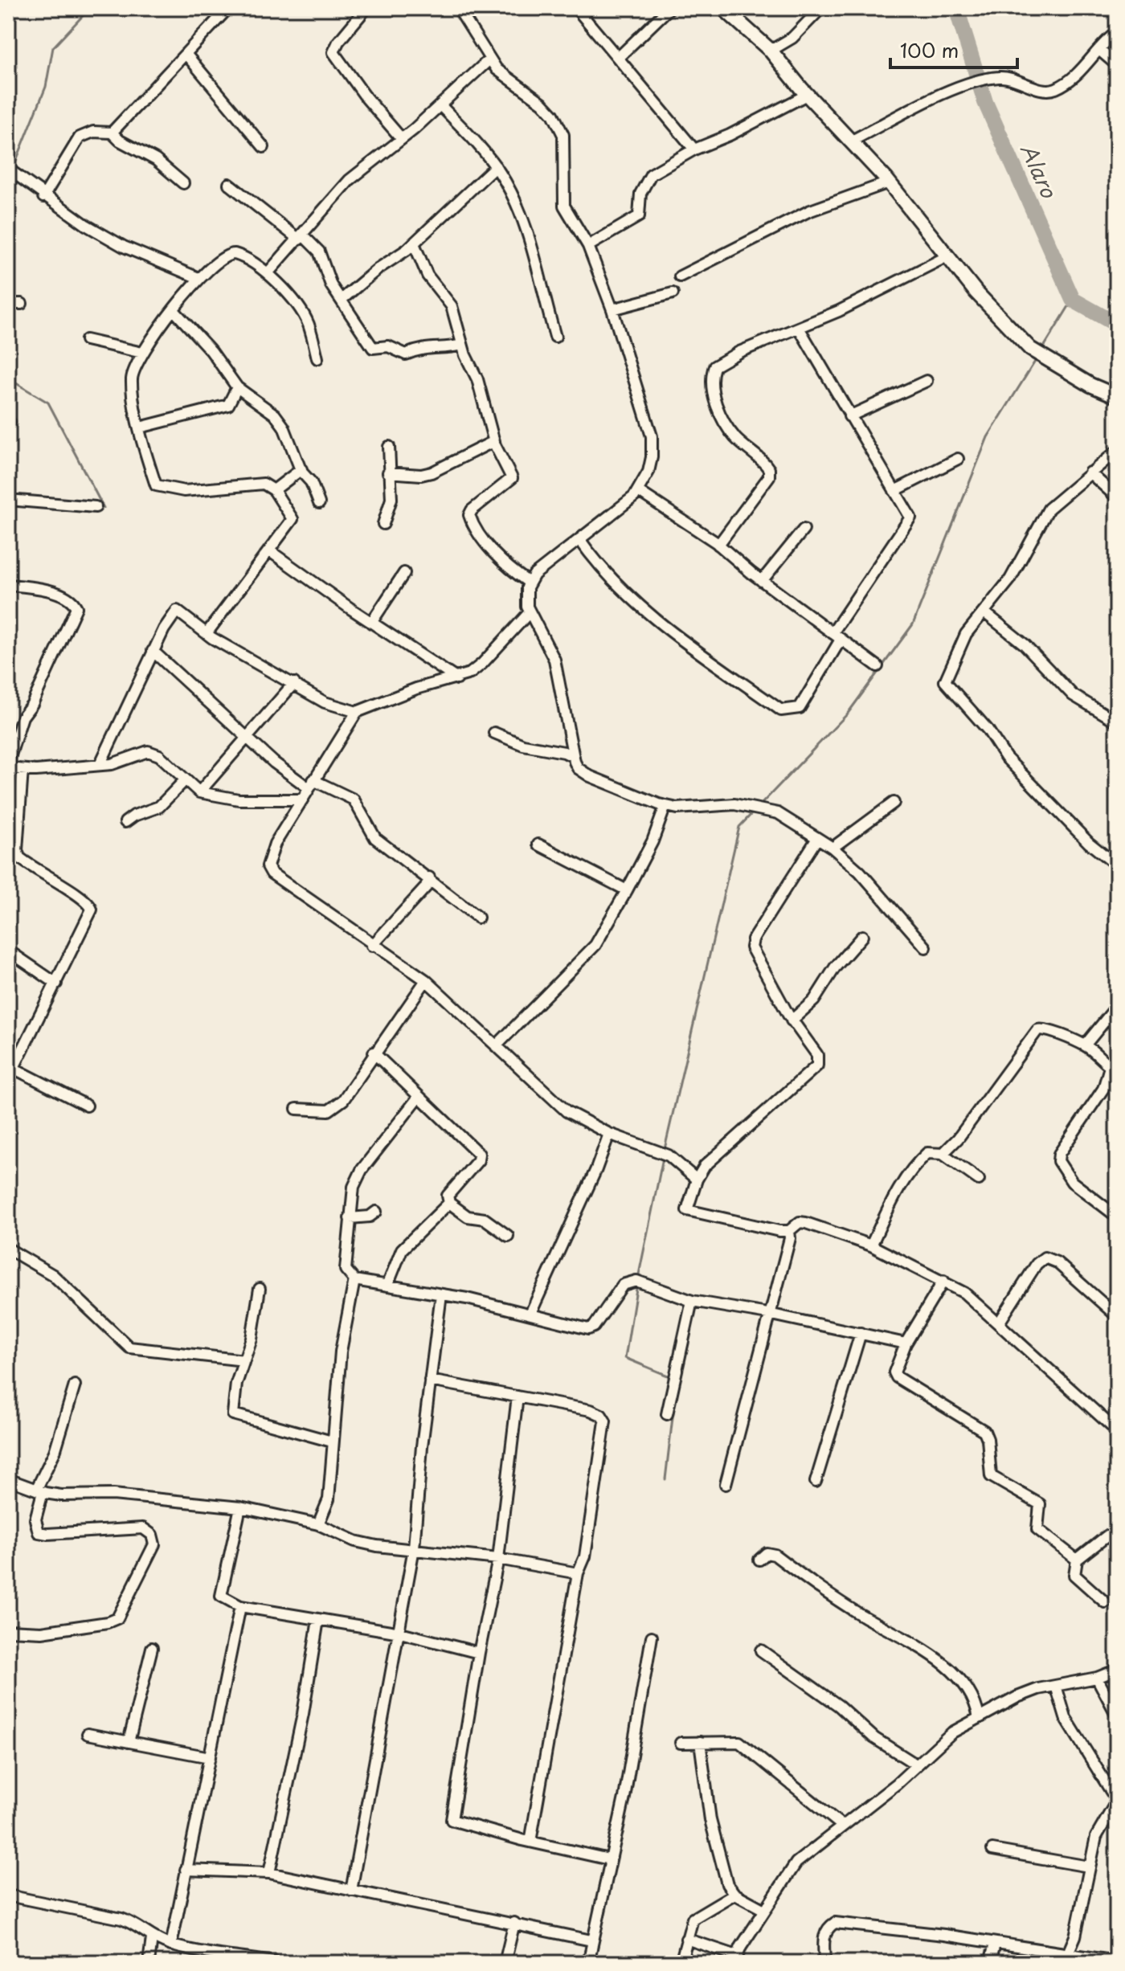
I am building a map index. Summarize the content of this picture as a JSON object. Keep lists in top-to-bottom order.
{
  "water": ["Alaro"],
  "scale_bar": "100 m"
}
